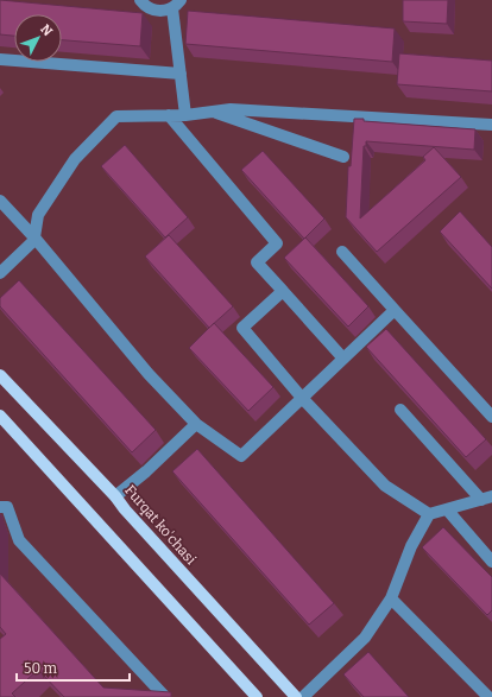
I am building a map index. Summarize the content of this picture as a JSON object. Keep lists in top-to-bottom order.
{
  "streets": {
    "main road": ["Furqat ko'chasi"]
  },
  "scale_bar": "50 m",
  "north": "top right"
}
